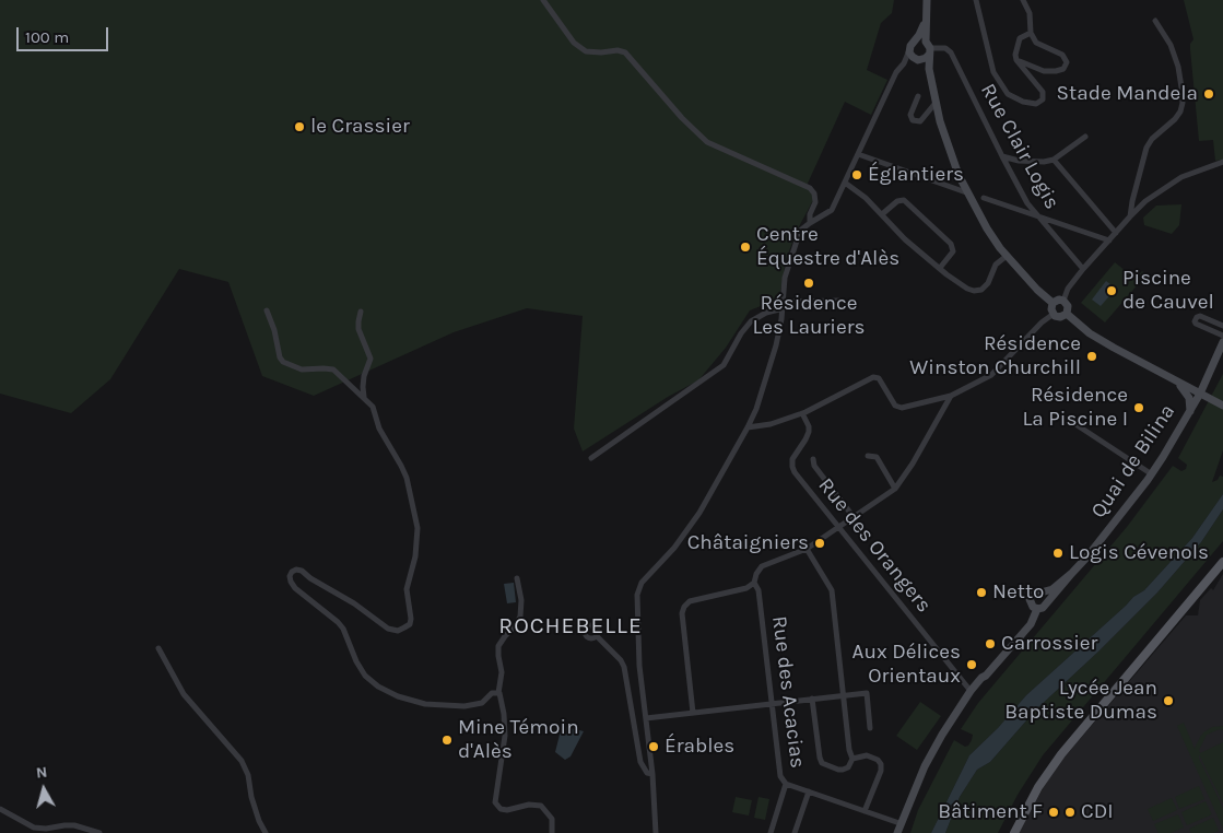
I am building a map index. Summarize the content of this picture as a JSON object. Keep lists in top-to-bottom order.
{
  "streets": {
    "main road": ["Quai de Bilina"],
    "street": ["Rue Clair Logis", "Rue des Orangers", "Rue des Acacias"]
  },
  "districts": ["ROCHEBELLE"],
  "places": [
    "Stade Mandela",
    "le Crassier",
    "Églantiers",
    "Centre Équestre d'Alès",
    "Résidence Les Lauriers",
    "Piscine de Cauvel",
    "Résidence Winston Churchill",
    "Résidence La Piscine I",
    "Châtaigniers",
    "Logis Cévenols",
    "Netto",
    "Carrossier",
    "Aux Délices Orientaux",
    "Lycée Jean Baptiste Dumas",
    "Mine Témoin d'Alès",
    "Érables",
    "Bâtiment F",
    "CDI"
  ],
  "scale_bar": "100 m",
  "north": "top"
}
